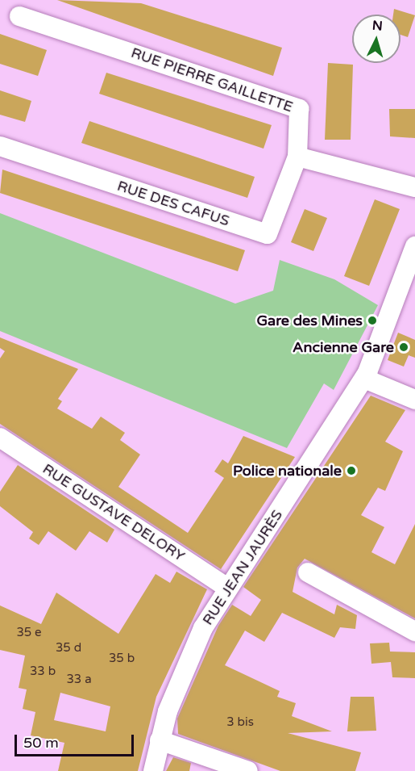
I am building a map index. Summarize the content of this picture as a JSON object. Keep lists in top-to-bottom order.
{
  "streets": {
    "street": [
      "RUE PIERRE GAILLETTE",
      "RUE DES CAFUS",
      "RUE GUSTAVE DELORY",
      "RUE JEAN JAURÈS"
    ]
  },
  "crossings": [
    ["RUE PIERRE GAILLETTE", "RUE DES CAFUS"],
    ["RUE GUSTAVE DELORY", "RUE JEAN JAURÈS"]
  ],
  "places": ["Gare des Mines", "Ancienne Gare", "Police nationale"],
  "house_numbers": [
    "35 e",
    "35 d",
    "35 b",
    "33 b",
    "33 a",
    "3 bis"
  ],
  "scale_bar": "50 m",
  "north": "top"
}
